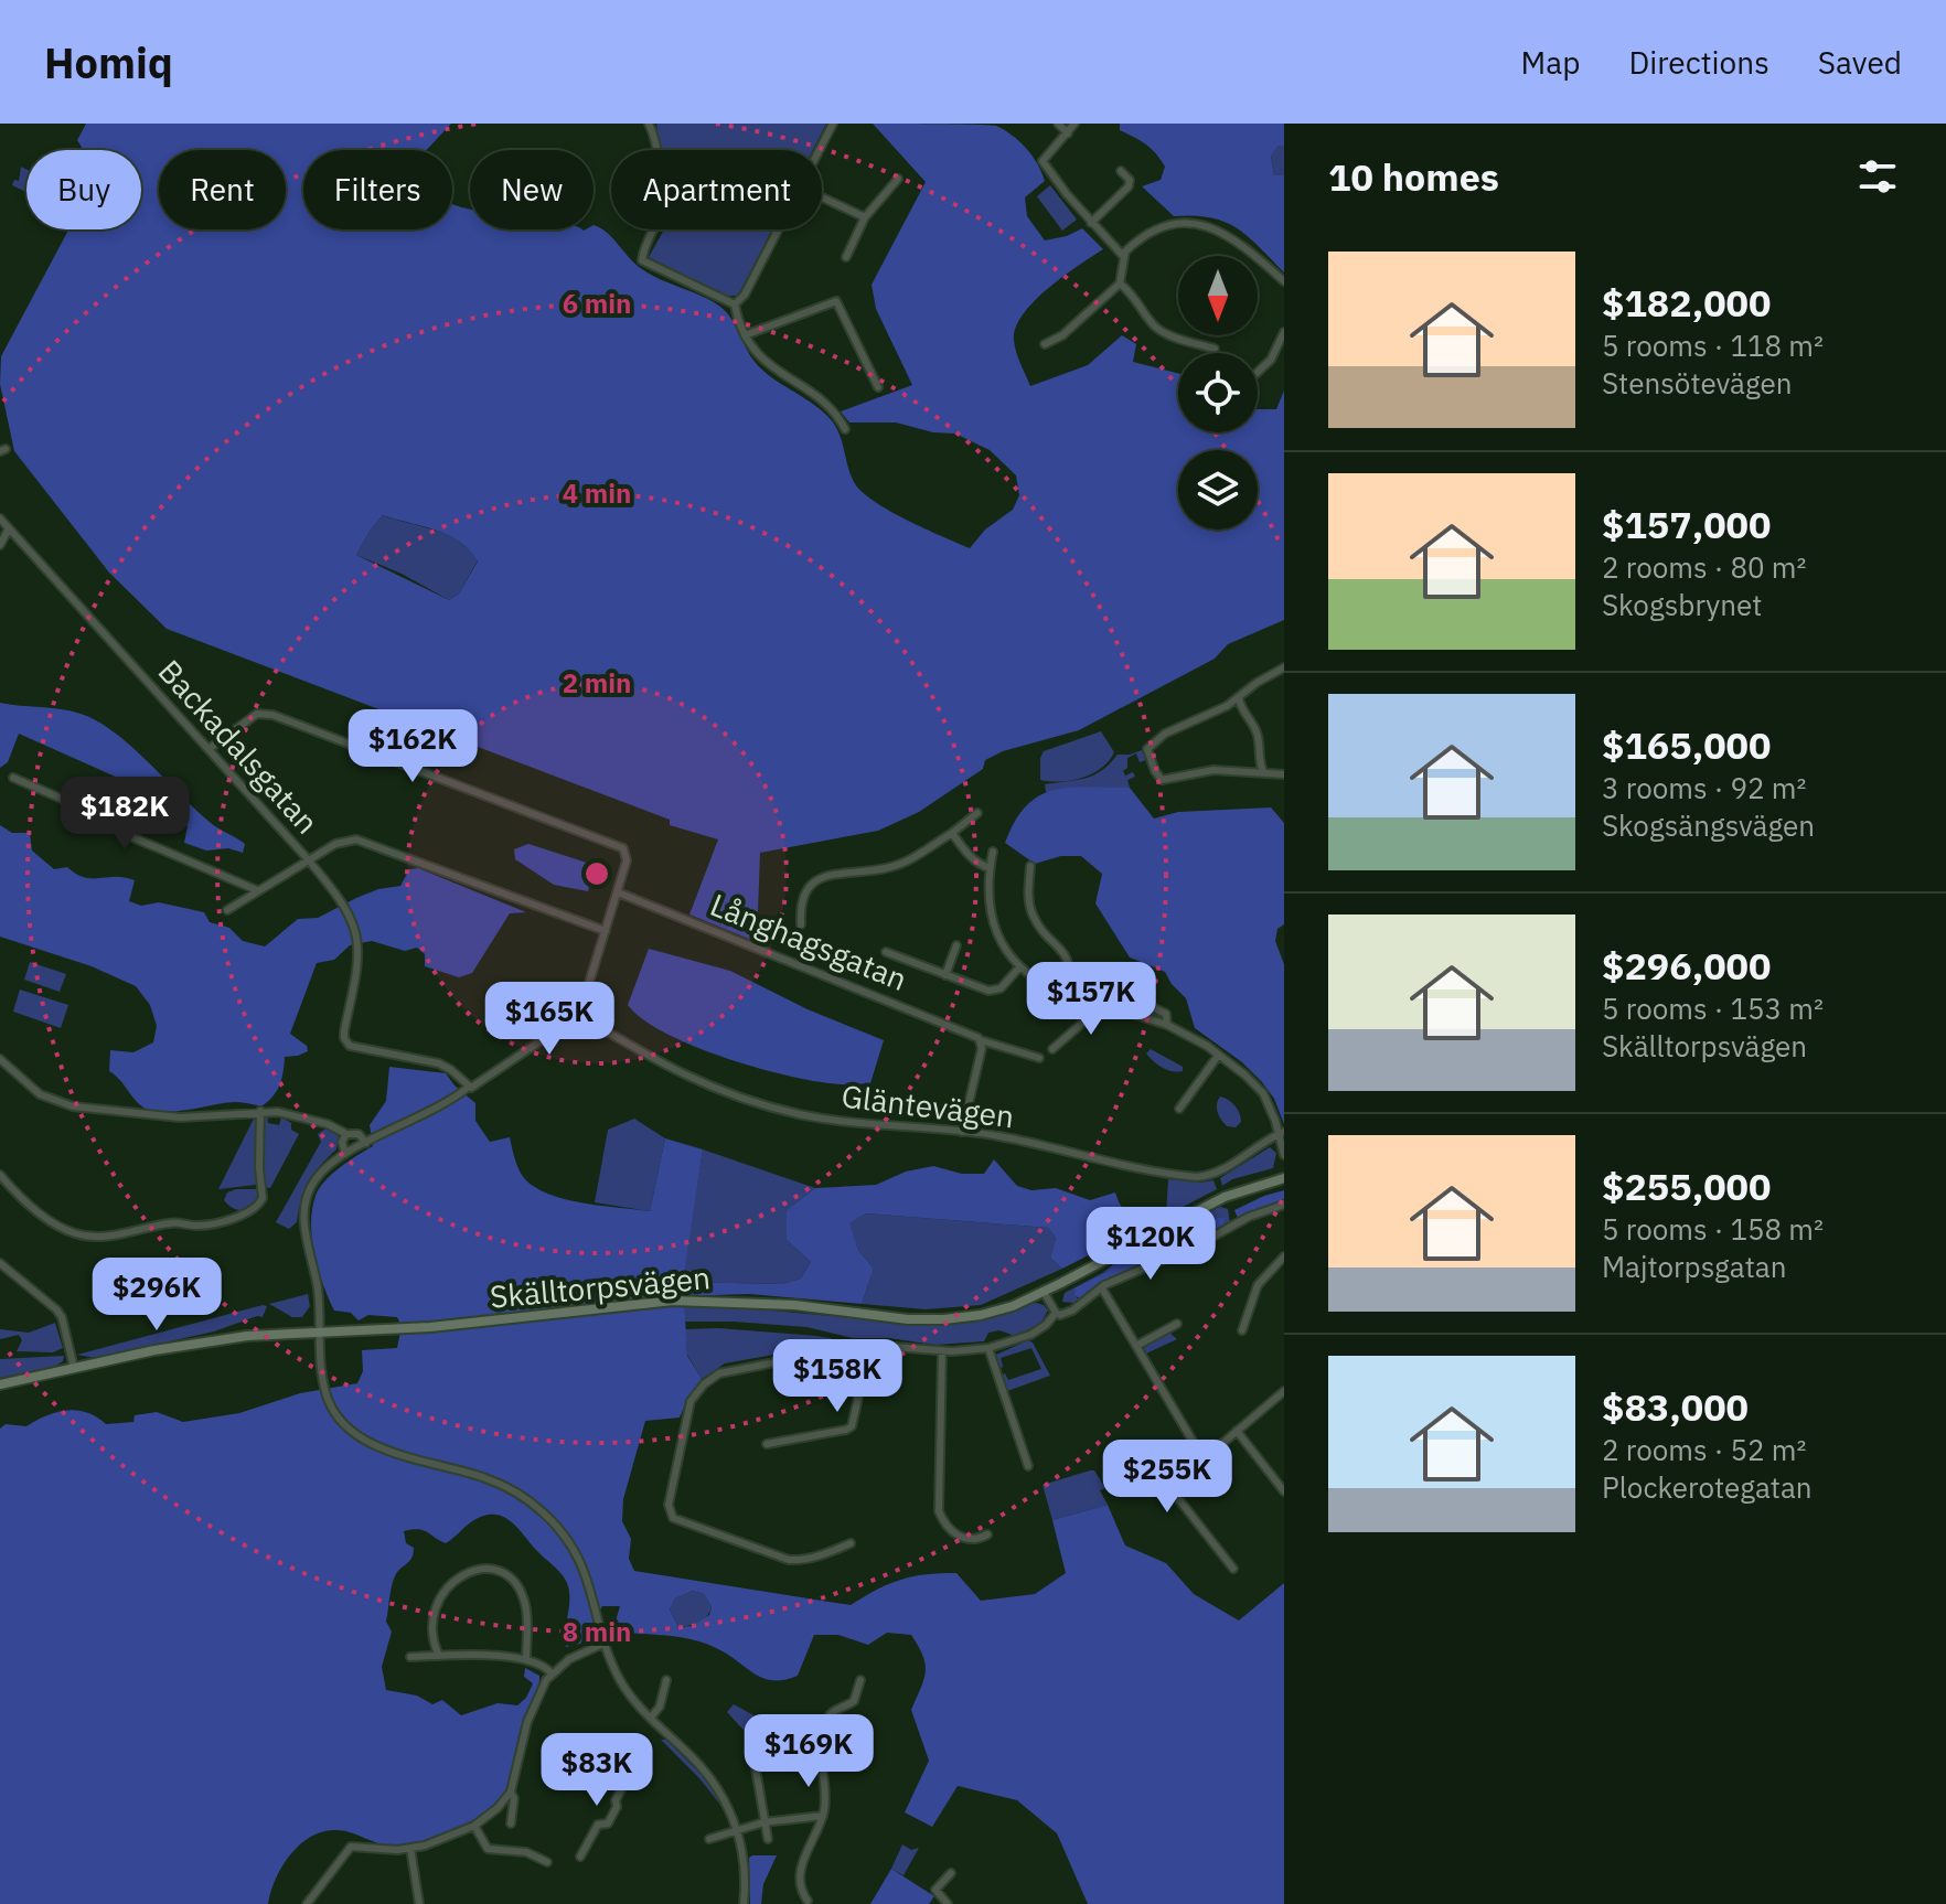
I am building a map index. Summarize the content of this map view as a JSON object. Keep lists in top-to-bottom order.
{
  "streets": {
    "street": [
      "Backadalsgatan",
      "Långhagsgatan",
      "Gläntevägen",
      "Skälltorpsvägen"
    ]
  },
  "north": "bottom",
  "page": {
    "header": "Homiq",
    "nav": ["Map", "Directions", "Saved"],
    "heading": "10 homes",
    "chip": [
      "Buy",
      "Rent",
      "Filters",
      "New",
      "Apartment"
    ],
    "list": [
      {
        "name": "$182,000",
        "note": "5 rooms · 118 m² · Stensötevägen"
      },
      {
        "name": "$157,000",
        "note": "2 rooms · 80 m² · Skogsbrynet"
      },
      {
        "name": "$165,000",
        "note": "3 rooms · 92 m² · Skogsängsvägen"
      },
      {
        "name": "$296,000",
        "note": "5 rooms · 153 m² · Skälltorpsvägen"
      },
      {
        "name": "$255,000",
        "note": "5 rooms · 158 m² · Majtorpsgatan"
      },
      {
        "name": "$83,000",
        "note": "2 rooms · 52 m² · Plockerotegatan"
      }
    ],
    "price": [
      "$162K",
      "$182K",
      "$157K",
      "$165K",
      "$120K",
      "$296K",
      "$158K",
      "$255K",
      "$169K",
      "$83K"
    ]
  },
  "rings": [
    "6 min",
    "4 min",
    "2 min",
    "8 min"
  ]
}
